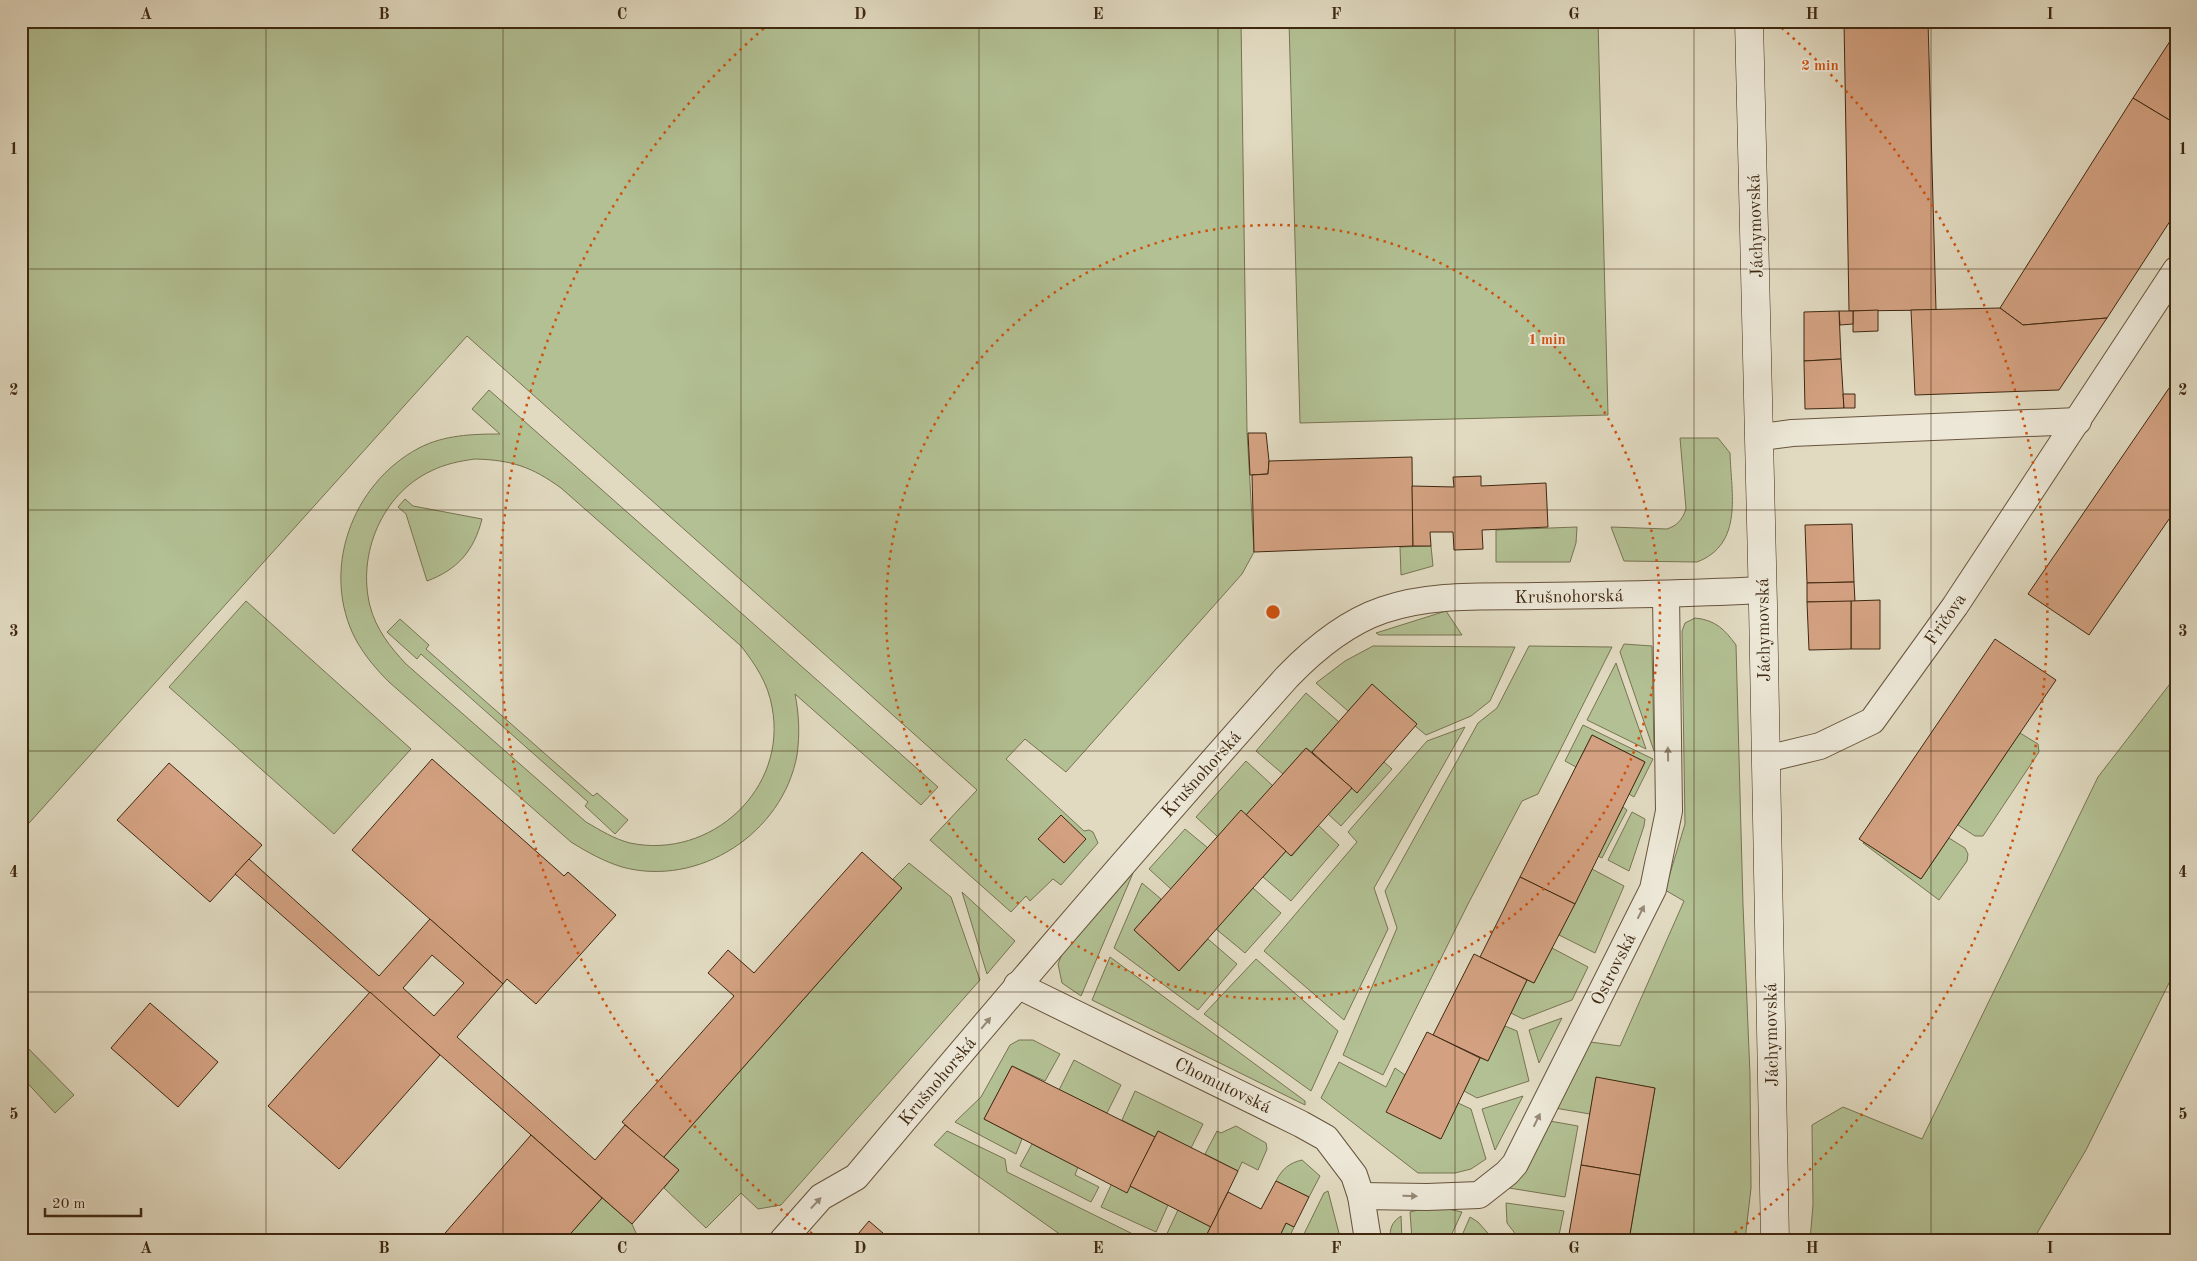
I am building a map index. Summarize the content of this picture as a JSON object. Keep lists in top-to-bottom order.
{
  "streets": {
    "street": [
      "Jáchymovská",
      "Krušnohorská",
      "Fričova",
      "Ostrovská",
      "Chomutovská"
    ]
  },
  "crossings": [
    ["Jáchymovská", "Krušnohorská"],
    ["Jáchymovská", "Fričova"],
    ["Krušnohorská", "Ostrovská"],
    ["Krušnohorská", "Chomutovská"],
    ["Ostrovská", "Chomutovská"]
  ],
  "one_way": ["Ostrovská"],
  "scale_bar": "20 m",
  "grid": {
    "columns": [
      "A",
      "B",
      "C",
      "D",
      "E",
      "F",
      "G",
      "H",
      "I"
    ],
    "rows": [
      "1",
      "2",
      "3",
      "4",
      "5"
    ]
  },
  "rings": ["2 min", "1 min"]
}
